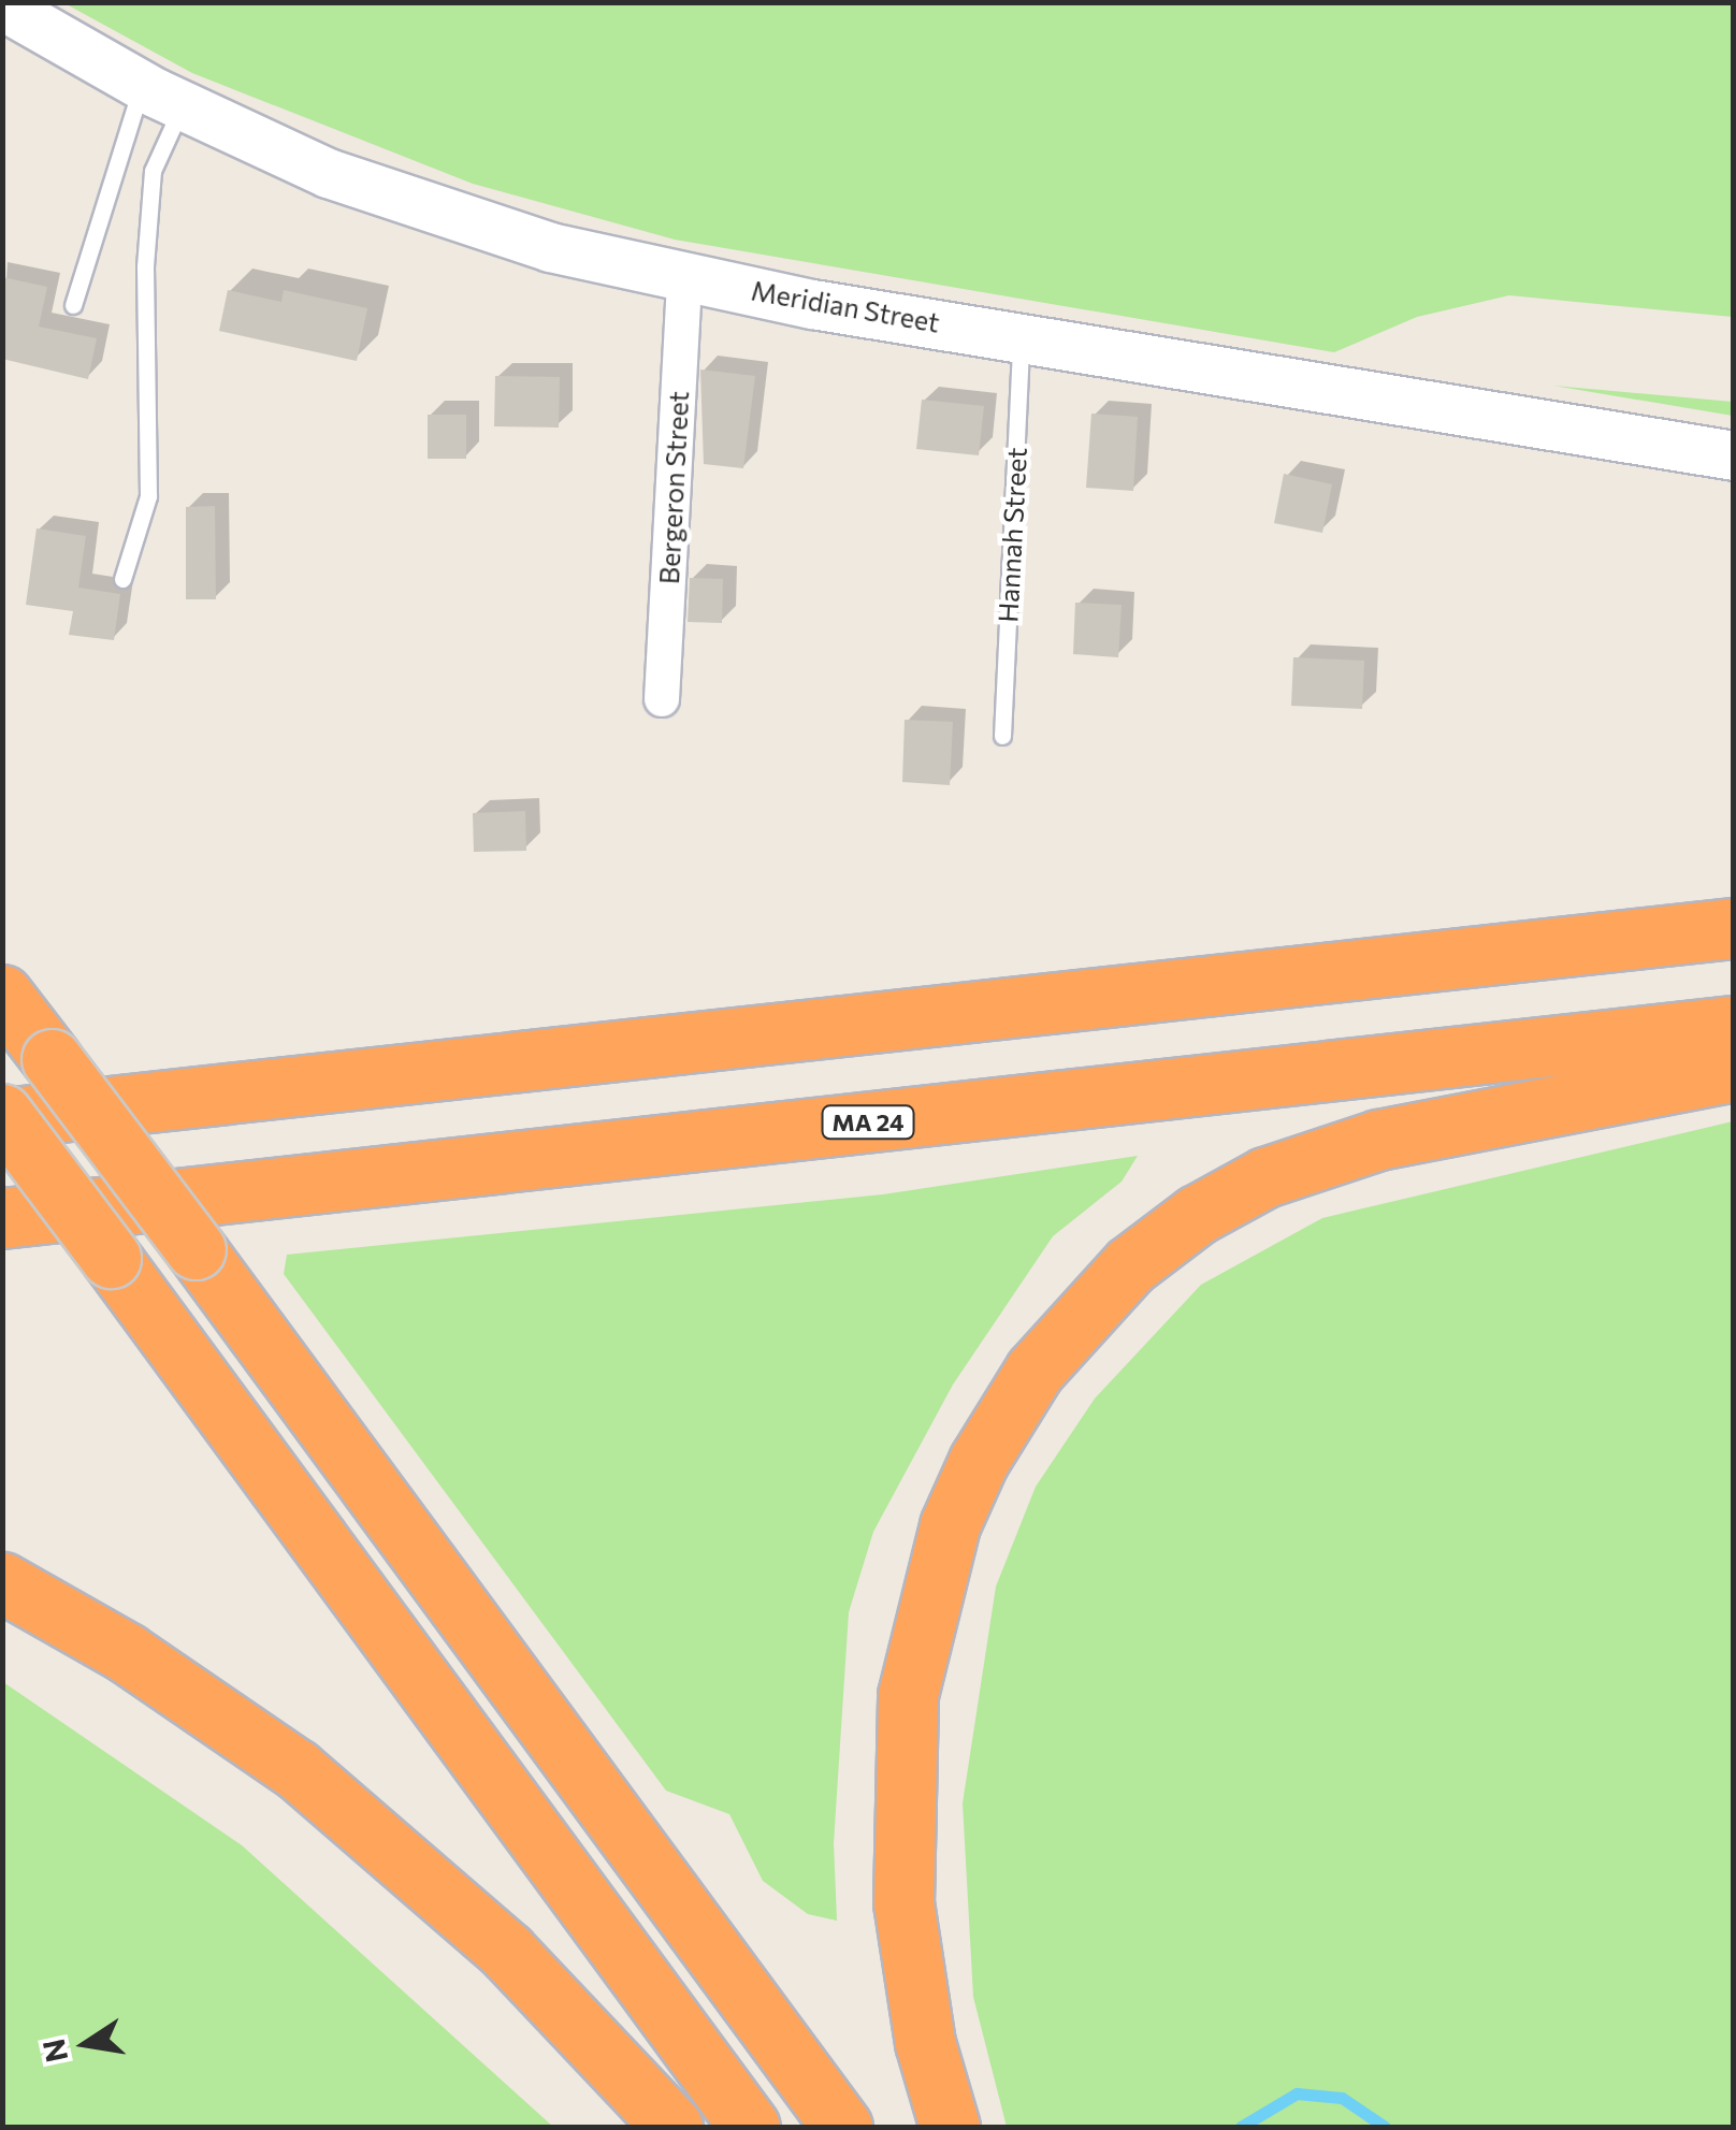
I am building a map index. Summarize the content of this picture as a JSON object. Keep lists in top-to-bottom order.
{
  "streets": {
    "highway": ["MA 24"],
    "street": ["Meridian Street", "Bergeron Street"],
    "lane": ["Hannah Street"]
  },
  "crossings": [
    ["Meridian Street", "Bergeron Street"],
    ["Meridian Street", "Hannah Street"]
  ],
  "north": "left"
}
